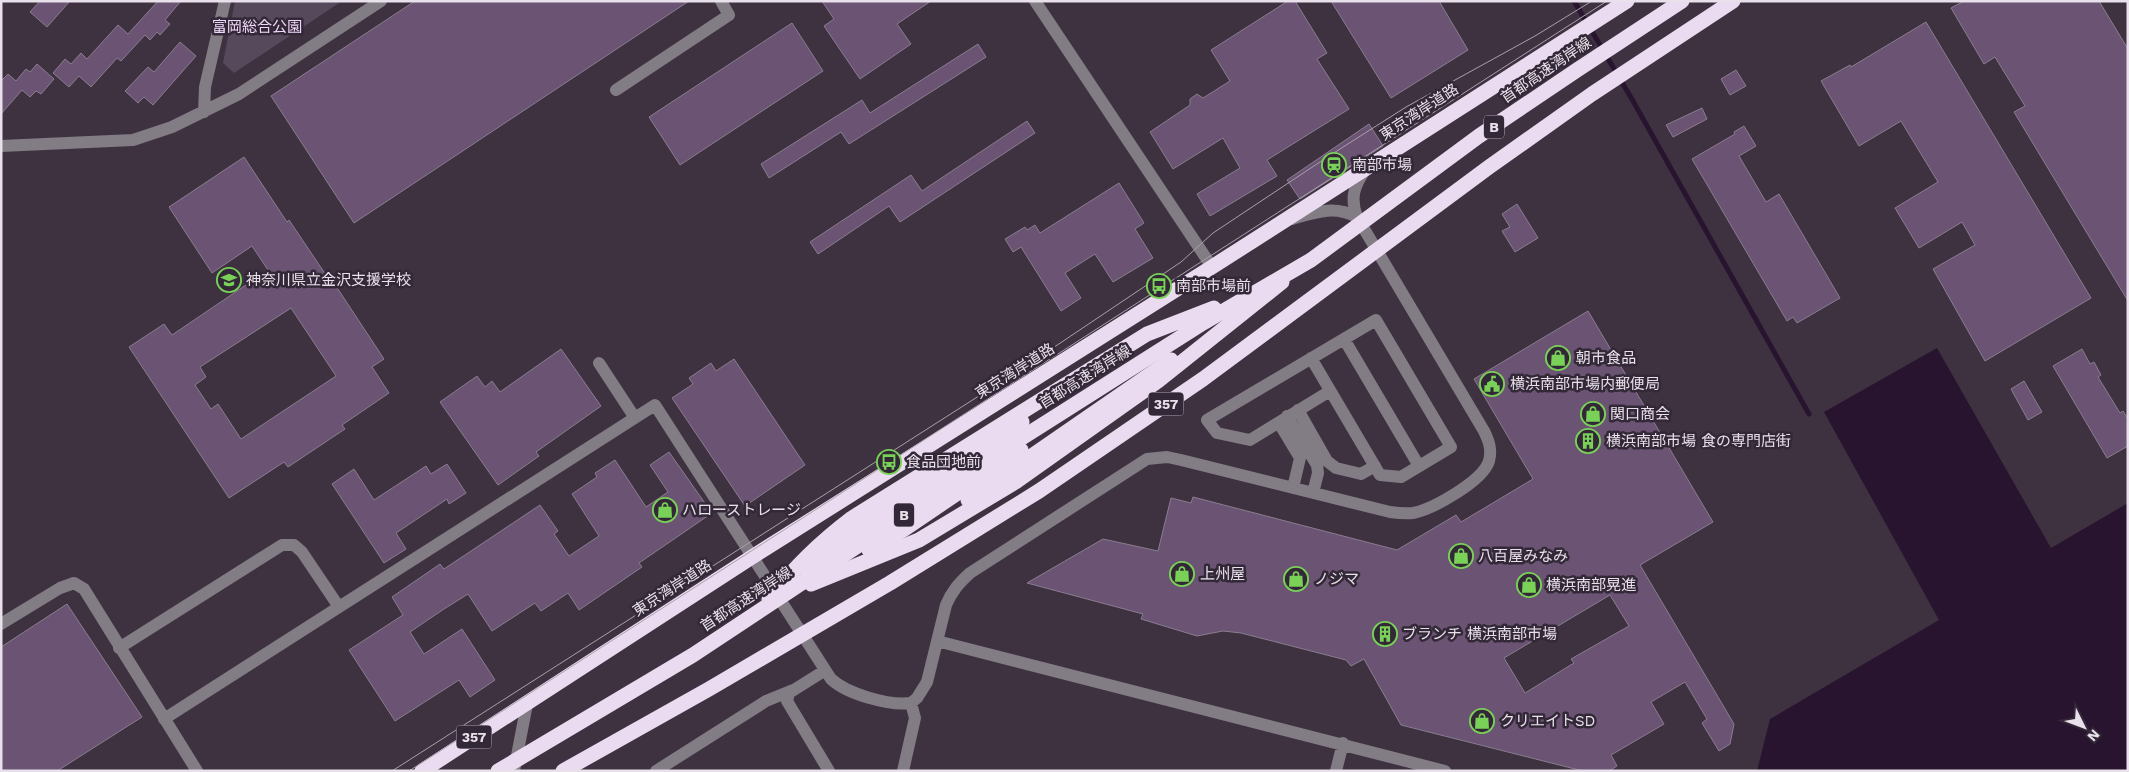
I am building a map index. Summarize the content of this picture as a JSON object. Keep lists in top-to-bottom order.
{
  "streets": {
    "highway": [
      "首都高速湾岸線",
      "東京湾岸道路",
      "B",
      "357"
    ]
  },
  "crossings": [
    ["B", "357"]
  ],
  "parks": ["富岡総合公園"],
  "places": {
    "station": ["南部市場"],
    "school or university": ["神奈川県立金沢支援学校"],
    "bus stop": ["南部市場前", "食品団地前"],
    "shop": [
      "朝市食品",
      "関口商会",
      "ハローストレージ",
      "八百屋みなみ",
      "上州屋",
      "ノジマ",
      "横浜南部晃進",
      "クリエイトSD"
    ],
    "public building": ["横浜南部市場内郵便局"],
    "building": ["横浜南部市場 食の専門店街", "ブランチ 横浜南部市場"]
  },
  "north": "bottom right"
}
